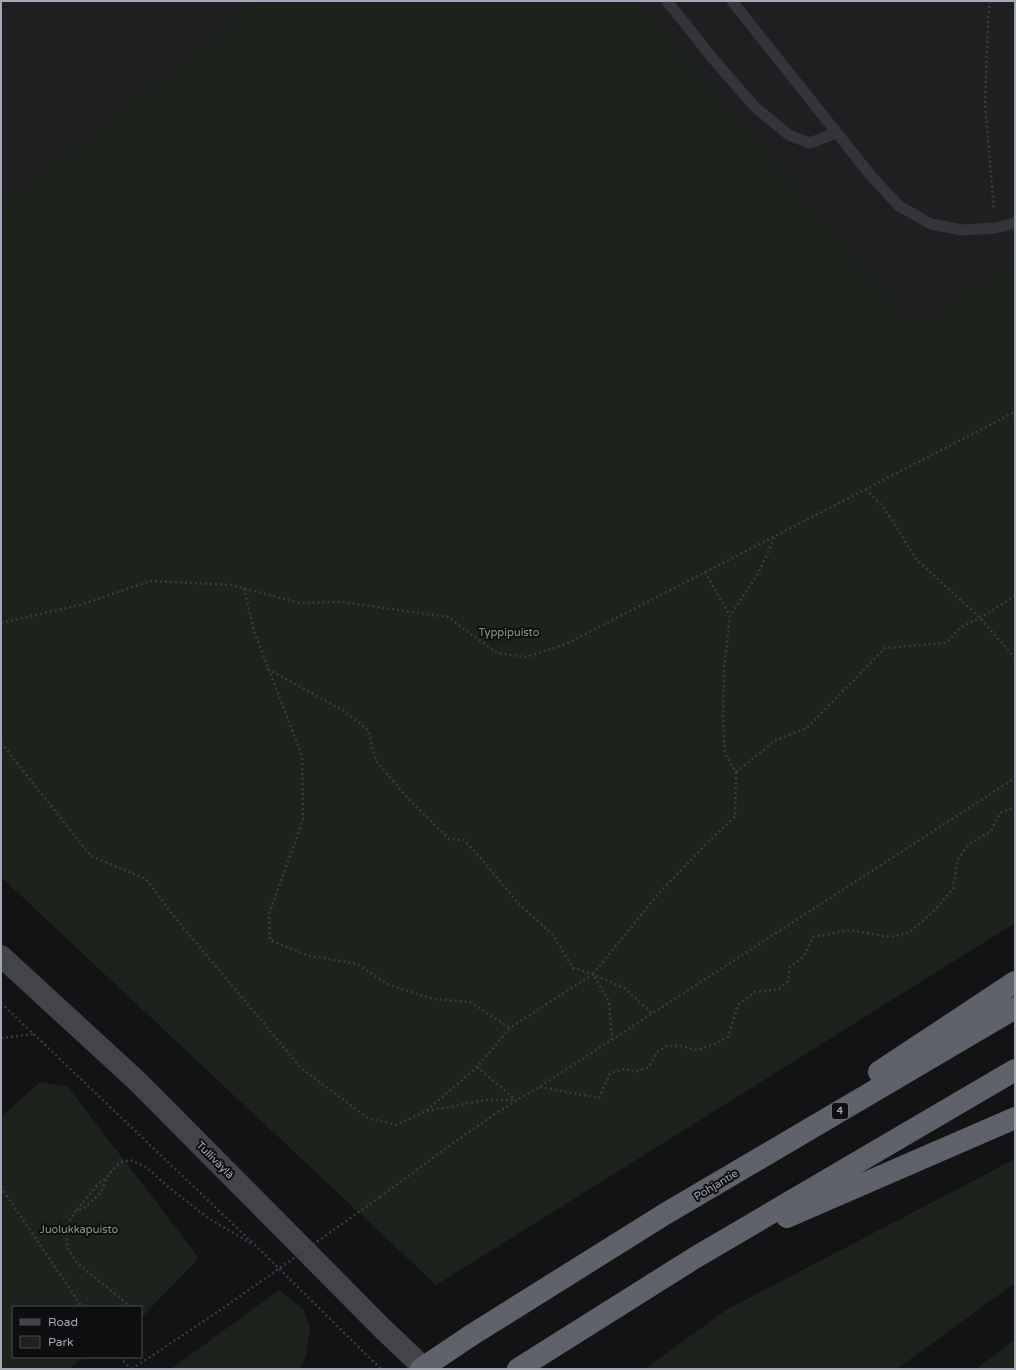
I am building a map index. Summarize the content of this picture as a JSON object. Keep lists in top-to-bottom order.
{
  "streets": {
    "highway": ["4", "Pohjantie"],
    "main road": ["Tulliväylä"]
  },
  "parks": ["Typpipuisto", "Juolukkapuisto"],
  "legend": ["Road", "Park"]
}
